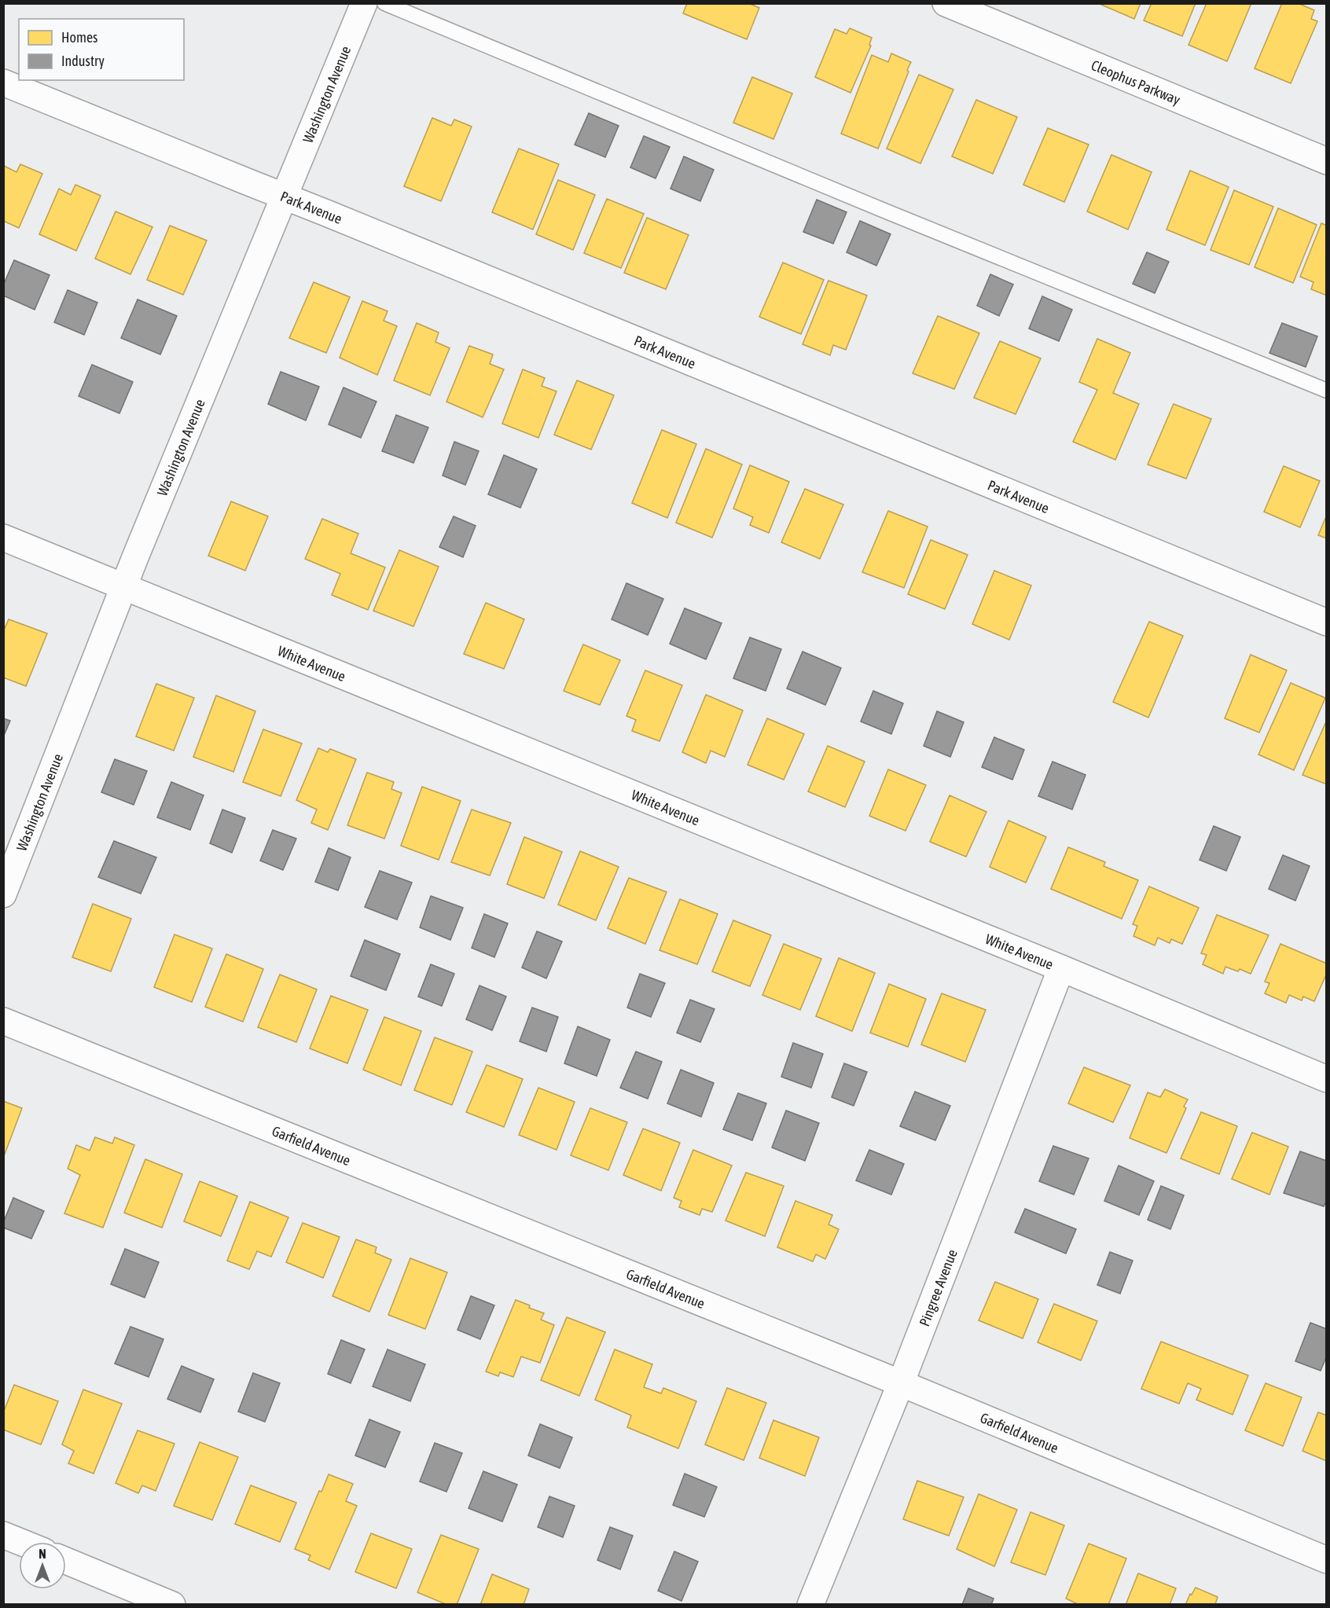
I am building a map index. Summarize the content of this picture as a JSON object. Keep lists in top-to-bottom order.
{
  "streets": {
    "street": [
      "Cleophus Parkway",
      "Washington Avenue",
      "Park Avenue",
      "White Avenue",
      "Garfield Avenue",
      "Pingree Avenue"
    ]
  },
  "crossings": [
    ["Washington Avenue", "Park Avenue"],
    ["Washington Avenue", "White Avenue"],
    ["White Avenue", "Pingree Avenue"],
    ["Garfield Avenue", "Pingree Avenue"]
  ],
  "legend": ["Homes", "Industry"],
  "north": "top"
}
